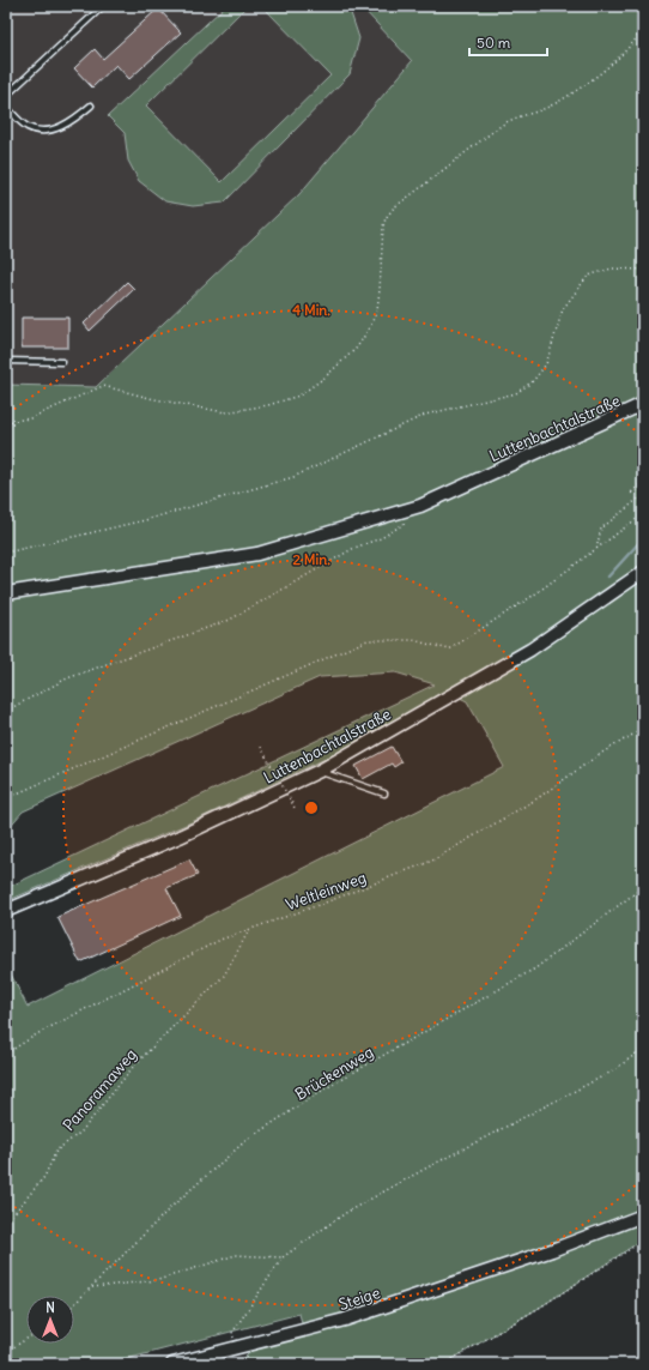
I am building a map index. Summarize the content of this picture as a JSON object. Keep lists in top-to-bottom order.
{
  "streets": {
    "street": ["Luttenbachtalstraße", "Steige"],
    "path": ["Weltleinweg", "Brückenweg", "Panoramaweg"]
  },
  "crossings": [
    ["Weltleinweg", "Panoramaweg"]
  ],
  "scale_bar": "50 m",
  "north": "top",
  "rings": ["4 Min.", "2 Min."]
}
